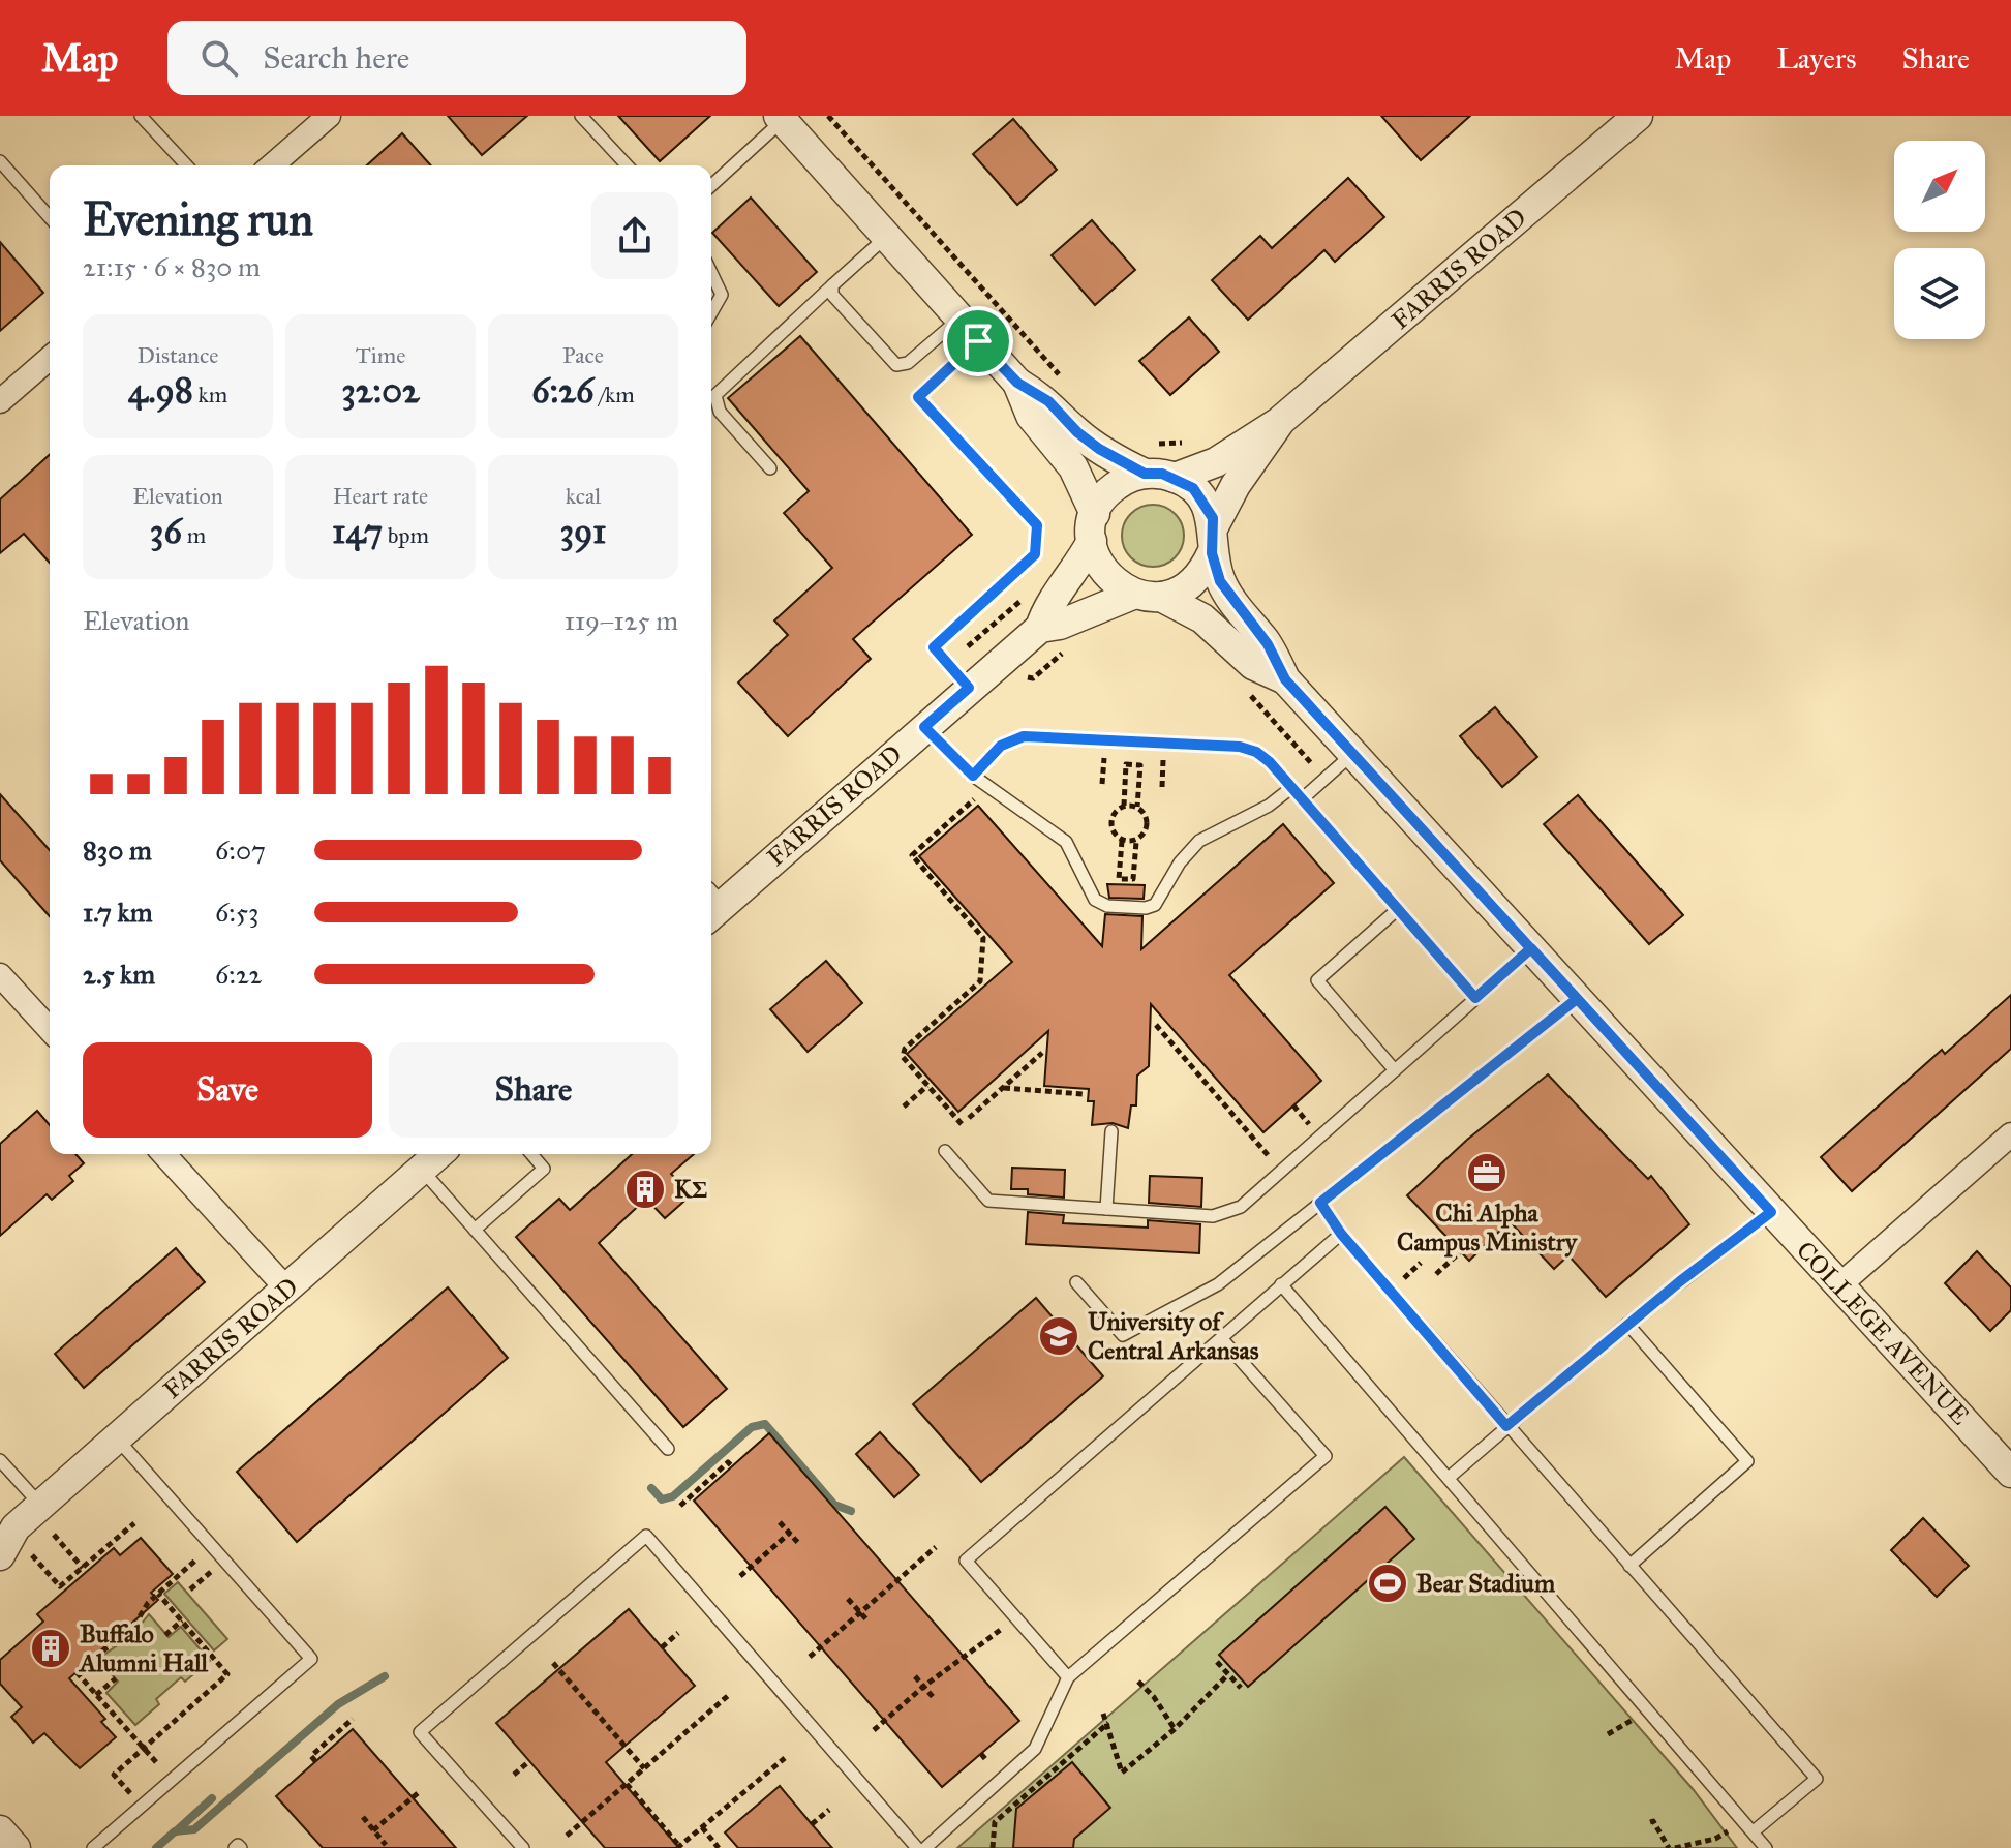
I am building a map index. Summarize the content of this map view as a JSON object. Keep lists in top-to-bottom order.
{
  "streets": {
    "street": ["FARRIS ROAD", "COLLEGE AVENUE"]
  },
  "crossings": [
    ["FARRIS ROAD", "COLLEGE AVENUE"]
  ],
  "places": {
    "office": ["Chi Alpha Campus Ministry"],
    "building": ["KΣ", "Buffalo Alumni Hall"],
    "school or university": ["University of Central Arkansas"],
    "sports": ["Bear Stadium"]
  },
  "north": "top right",
  "page": {
    "header": "Map",
    "search": "Search here",
    "nav": ["Map", "Layers", "Share"],
    "heading": ["Evening run", "21:15 · 6 × 830 m"],
    "stats": [
      ["Distance", "4.98 km"],
      ["Time", "32:02"],
      ["Pace", "6:26 /km"],
      ["Elevation", "36 m"],
      ["Heart rate", "147 bpm"],
      ["kcal", "391"]
    ],
    "chart": ["Elevation", "119–125 m"],
    "list": [
      {
        "name": "830 m",
        "note": "6:07"
      },
      {
        "name": "1.7 km",
        "note": "6:53"
      },
      {
        "name": "2.5 km",
        "note": "6:22"
      }
    ],
    "buttons": ["Save", "Share"]
  }
}
